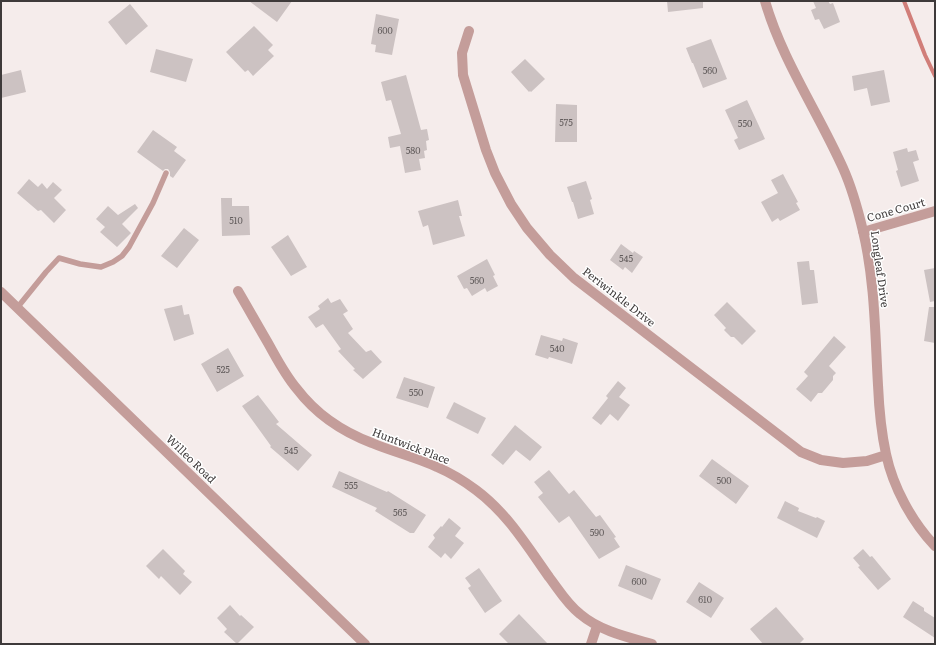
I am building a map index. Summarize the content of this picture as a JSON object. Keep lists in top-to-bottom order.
{
  "streets": {
    "street": [
      "Cone Court",
      "Longleaf Drive",
      "Periwinkle Drive",
      "Huntwick Place",
      "Willeo Road"
    ]
  },
  "crossings": [
    ["Cone Court", "Longleaf Drive"],
    ["Longleaf Drive", "Periwinkle Drive"]
  ],
  "house_numbers": [
    "600",
    "560",
    "575",
    "550",
    "580",
    "510",
    "545",
    "560",
    "540",
    "525",
    "550",
    "545",
    "500",
    "555",
    "565",
    "590",
    "600",
    "610"
  ]
}
